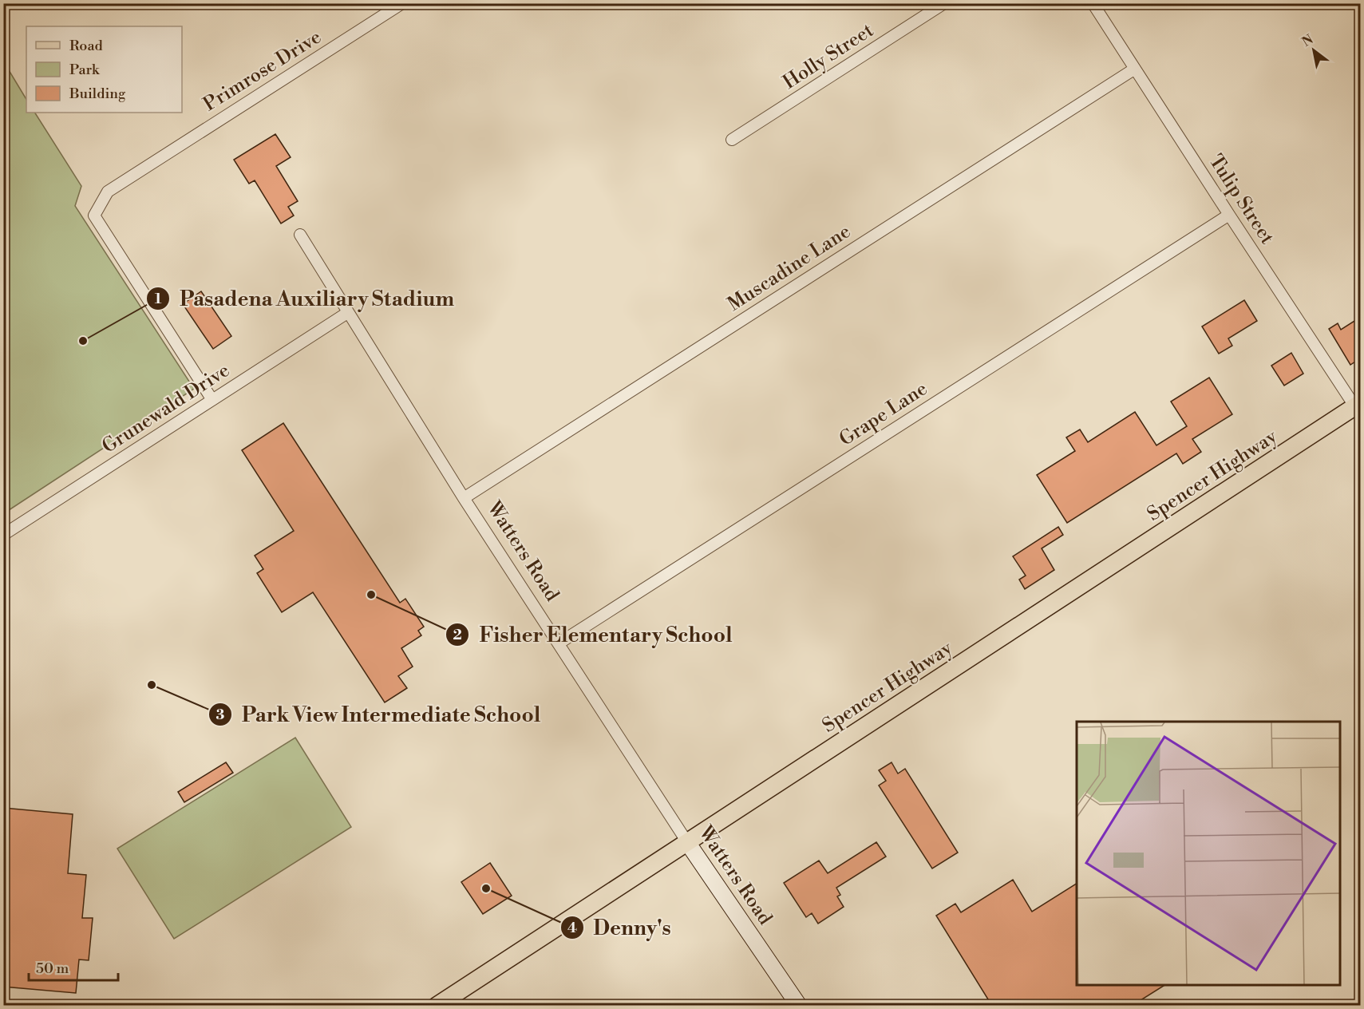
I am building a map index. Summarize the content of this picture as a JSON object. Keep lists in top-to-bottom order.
{
  "streets": {
    "main road": ["Spencer Highway"],
    "street": [
      "Holly Street",
      "Primrose Drive",
      "Tulip Street",
      "Muscadine Lane",
      "Grunewald Drive",
      "Grape Lane",
      "Watters Road"
    ]
  },
  "crossings": [
    ["Primrose Drive", "Grunewald Drive"],
    ["Tulip Street", "Muscadine Lane"],
    ["Tulip Street", "Grape Lane"],
    ["Tulip Street", "Spencer Highway"],
    ["Muscadine Lane", "Watters Road"],
    ["Grunewald Drive", "Watters Road"],
    ["Grape Lane", "Watters Road"],
    ["Spencer Highway", "Watters Road"]
  ],
  "places": [
    "Pasadena Auxiliary Stadium",
    "Fisher Elementary School",
    "Park View Intermediate School",
    "Denny's"
  ],
  "legend": ["Road", "Park", "Building"],
  "scale_bar": "50 m",
  "north": "top left"
}
